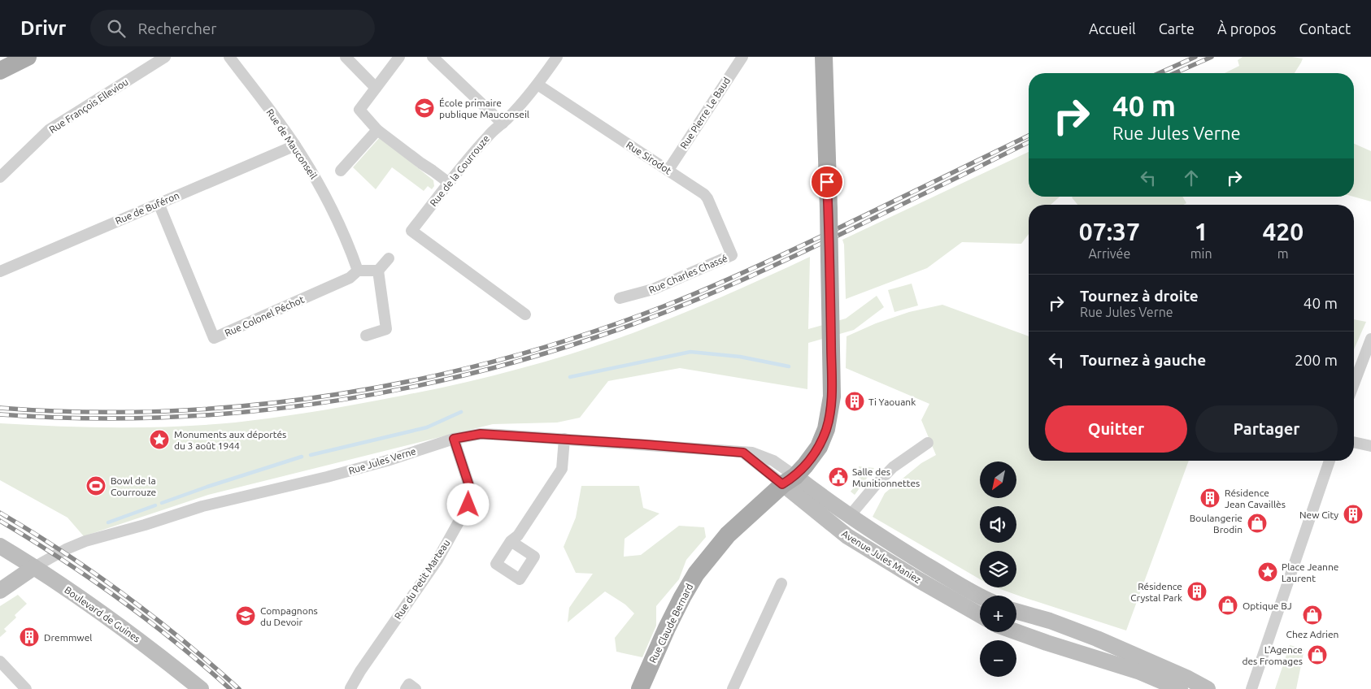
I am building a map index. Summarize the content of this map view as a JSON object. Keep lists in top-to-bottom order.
{
  "streets": {
    "main road": ["Avenue Jules Maniez", "Boulevard de Guines", "Rue Claude Bernard"],
    "street": [
      "Rue François Elleviou",
      "Rue Pierre Le Baud",
      "Rue de Mauconseil",
      "Rue Sirodot",
      "Rue de la Courrouze",
      "Rue de Buféron",
      "Rue Charles Chassé",
      "Rue Colonel Péchot",
      "Rue Jules Verne",
      "Rue du Petit Marteau"
    ]
  },
  "crossings": [
    ["Rue Pierre Le Baud", "Rue Sirodot"],
    ["Rue de Mauconseil", "Rue de Buféron"],
    ["Rue de Mauconseil", "Rue Colonel Péchot"],
    ["Rue Sirodot", "Rue de la Courrouze"],
    ["Rue Sirodot", "Rue Charles Chassé"],
    ["Rue de Buféron", "Rue Colonel Péchot"],
    ["Rue Jules Verne", "Avenue Jules Maniez"],
    ["Rue Jules Verne", "Rue du Petit Marteau"],
    ["Rue Jules Verne", "Boulevard de Guines"],
    ["Rue Jules Verne", "Rue Claude Bernard"],
    ["Avenue Jules Maniez", "Rue Claude Bernard"]
  ],
  "places": {
    "school or university": ["École primaire publique Mauconseil", "Compagnons du Devoir"],
    "building": [
      "Ti Yaouank",
      "Résidence Jean Cavaillès",
      "New City",
      "Résidence Crystal Park",
      "Dremmwel"
    ],
    "place": ["Monuments aux déportés du 3 août 1944", "Place Jeanne Laurent"],
    "public building": ["Salle des Munitionnettes"],
    "sports": ["Bowl de la Courrouze"],
    "shop": [
      "Boulangerie Brodin",
      "Optique BJ",
      "Chez Adrien",
      "L'Agence des Fromages"
    ]
  },
  "north": "bottom left",
  "page": {
    "header": "Drivr",
    "search": "Rechercher",
    "nav": [
      "Accueil",
      "Carte",
      "À propos",
      "Contact"
    ],
    "turn": ["40 m", "Rue Jules Verne"],
    "eta": [
      "07:37",
      "Arrivée",
      "1",
      "min",
      "420",
      "m"
    ],
    "list": [
      {
        "name": "Tournez à droite",
        "note": "Rue Jules Verne",
        "value": "40 m"
      },
      {
        "name": "Tournez à gauche",
        "value": "200 m"
      }
    ],
    "buttons": ["Quitter", "Partager"],
    "map_buttons": ["+", "−"]
  }
}
